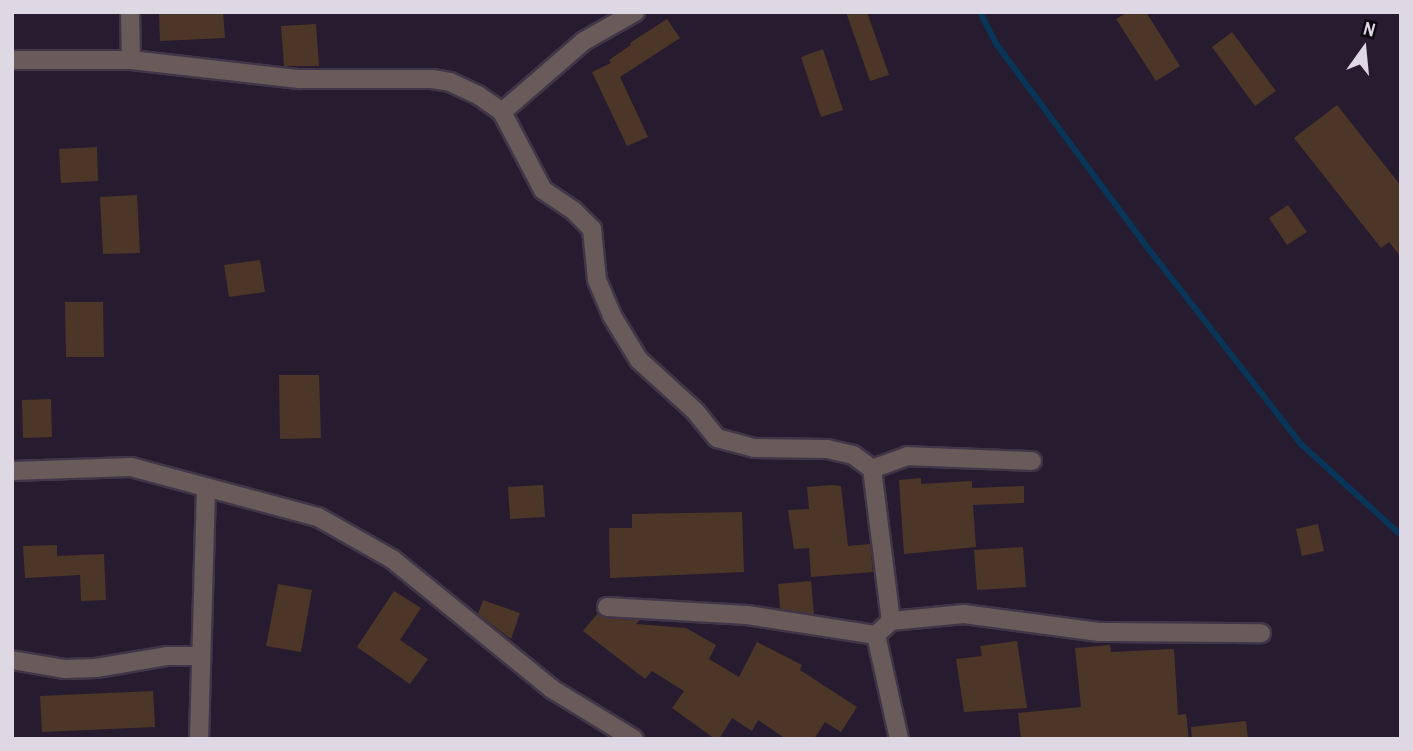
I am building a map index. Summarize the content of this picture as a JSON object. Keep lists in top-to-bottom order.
{
  "north": "top"
}
